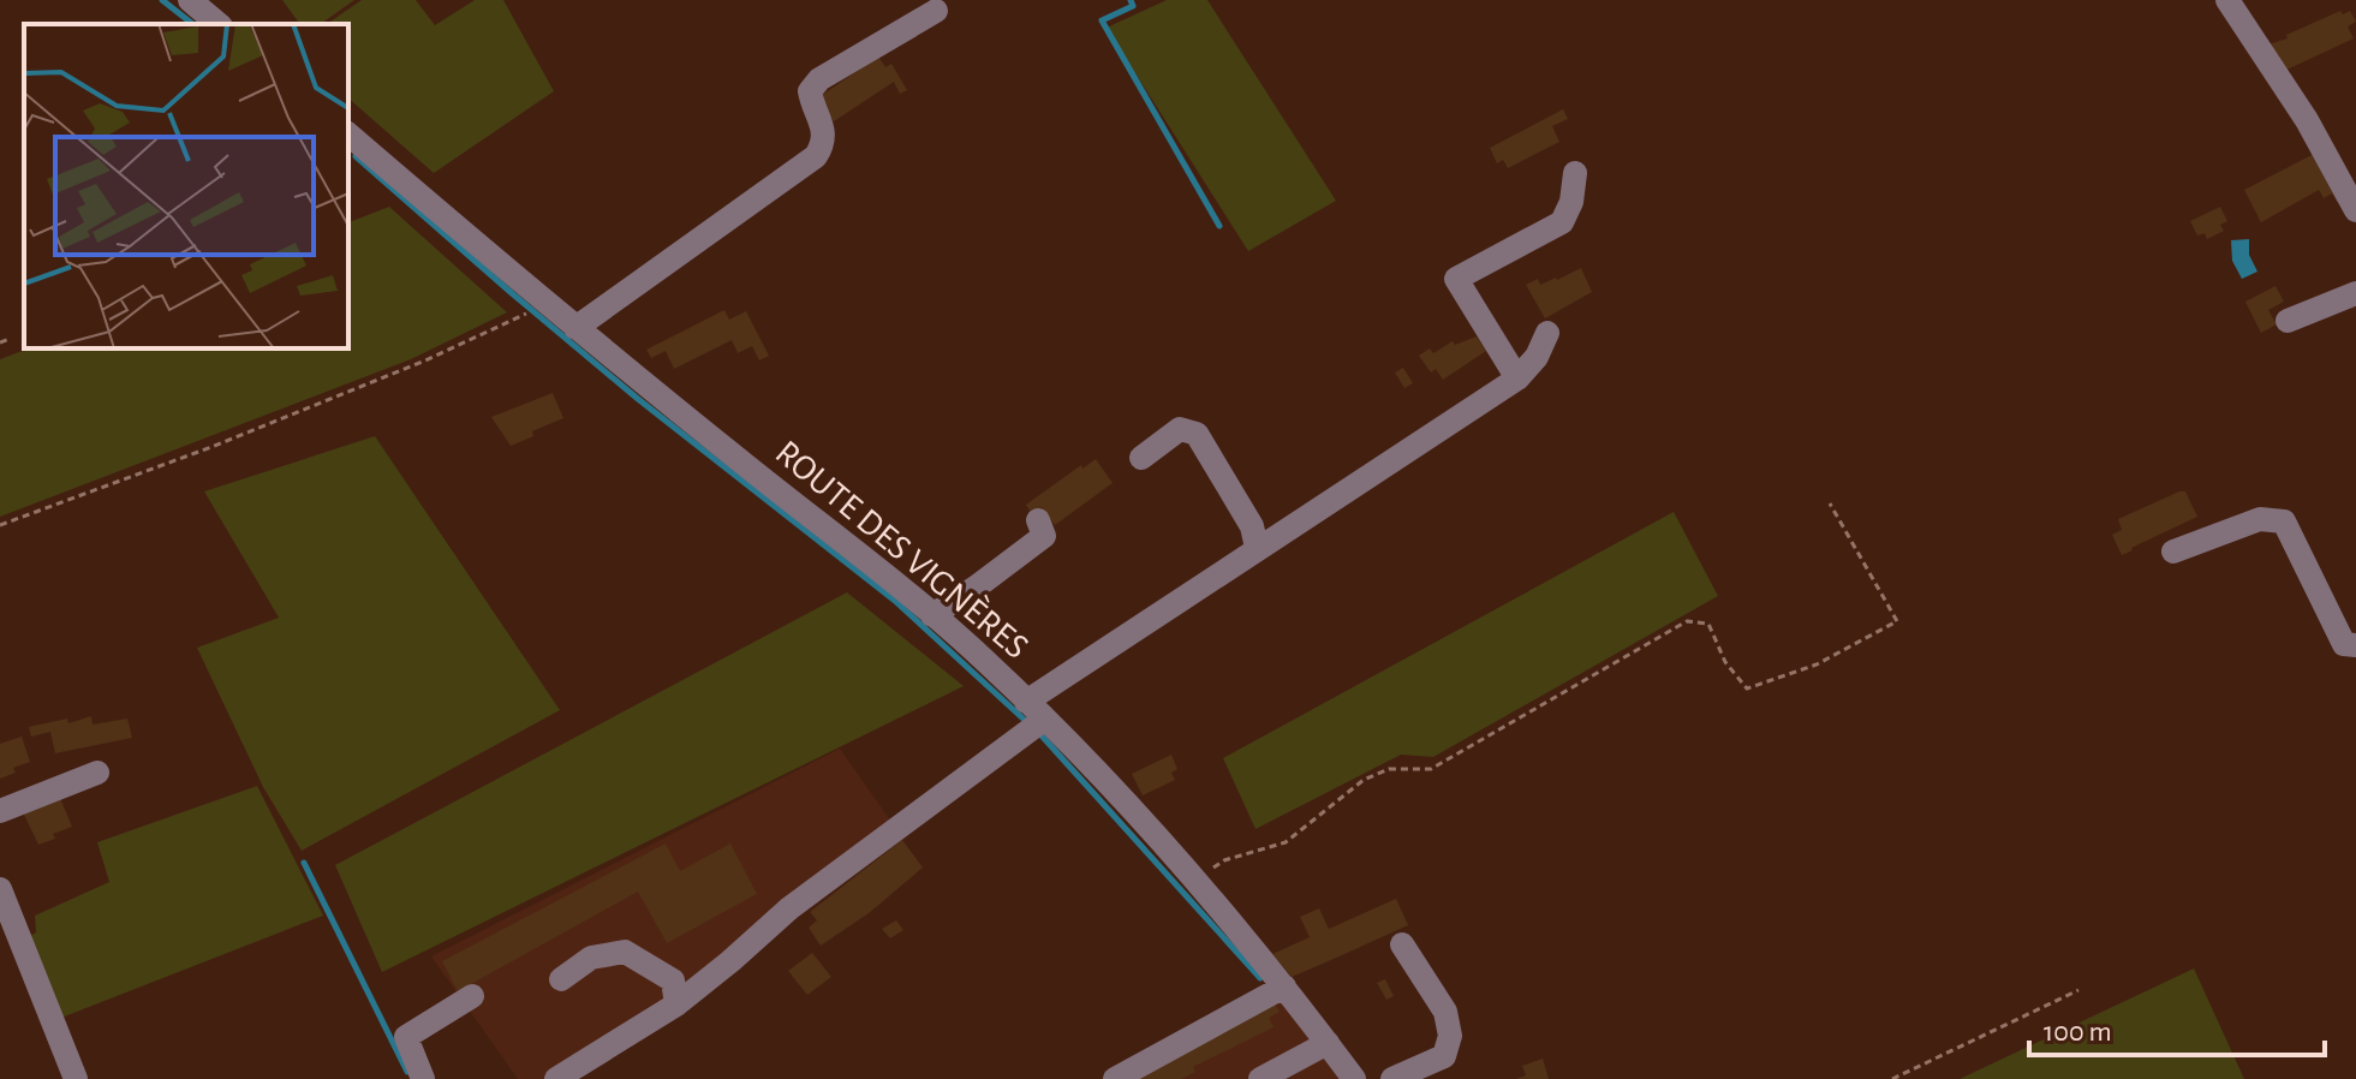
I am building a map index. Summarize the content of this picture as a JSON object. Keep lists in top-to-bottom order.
{
  "streets": {
    "street": ["ROUTE DES VIGNÈRES"]
  },
  "scale_bar": "100 m"
}
